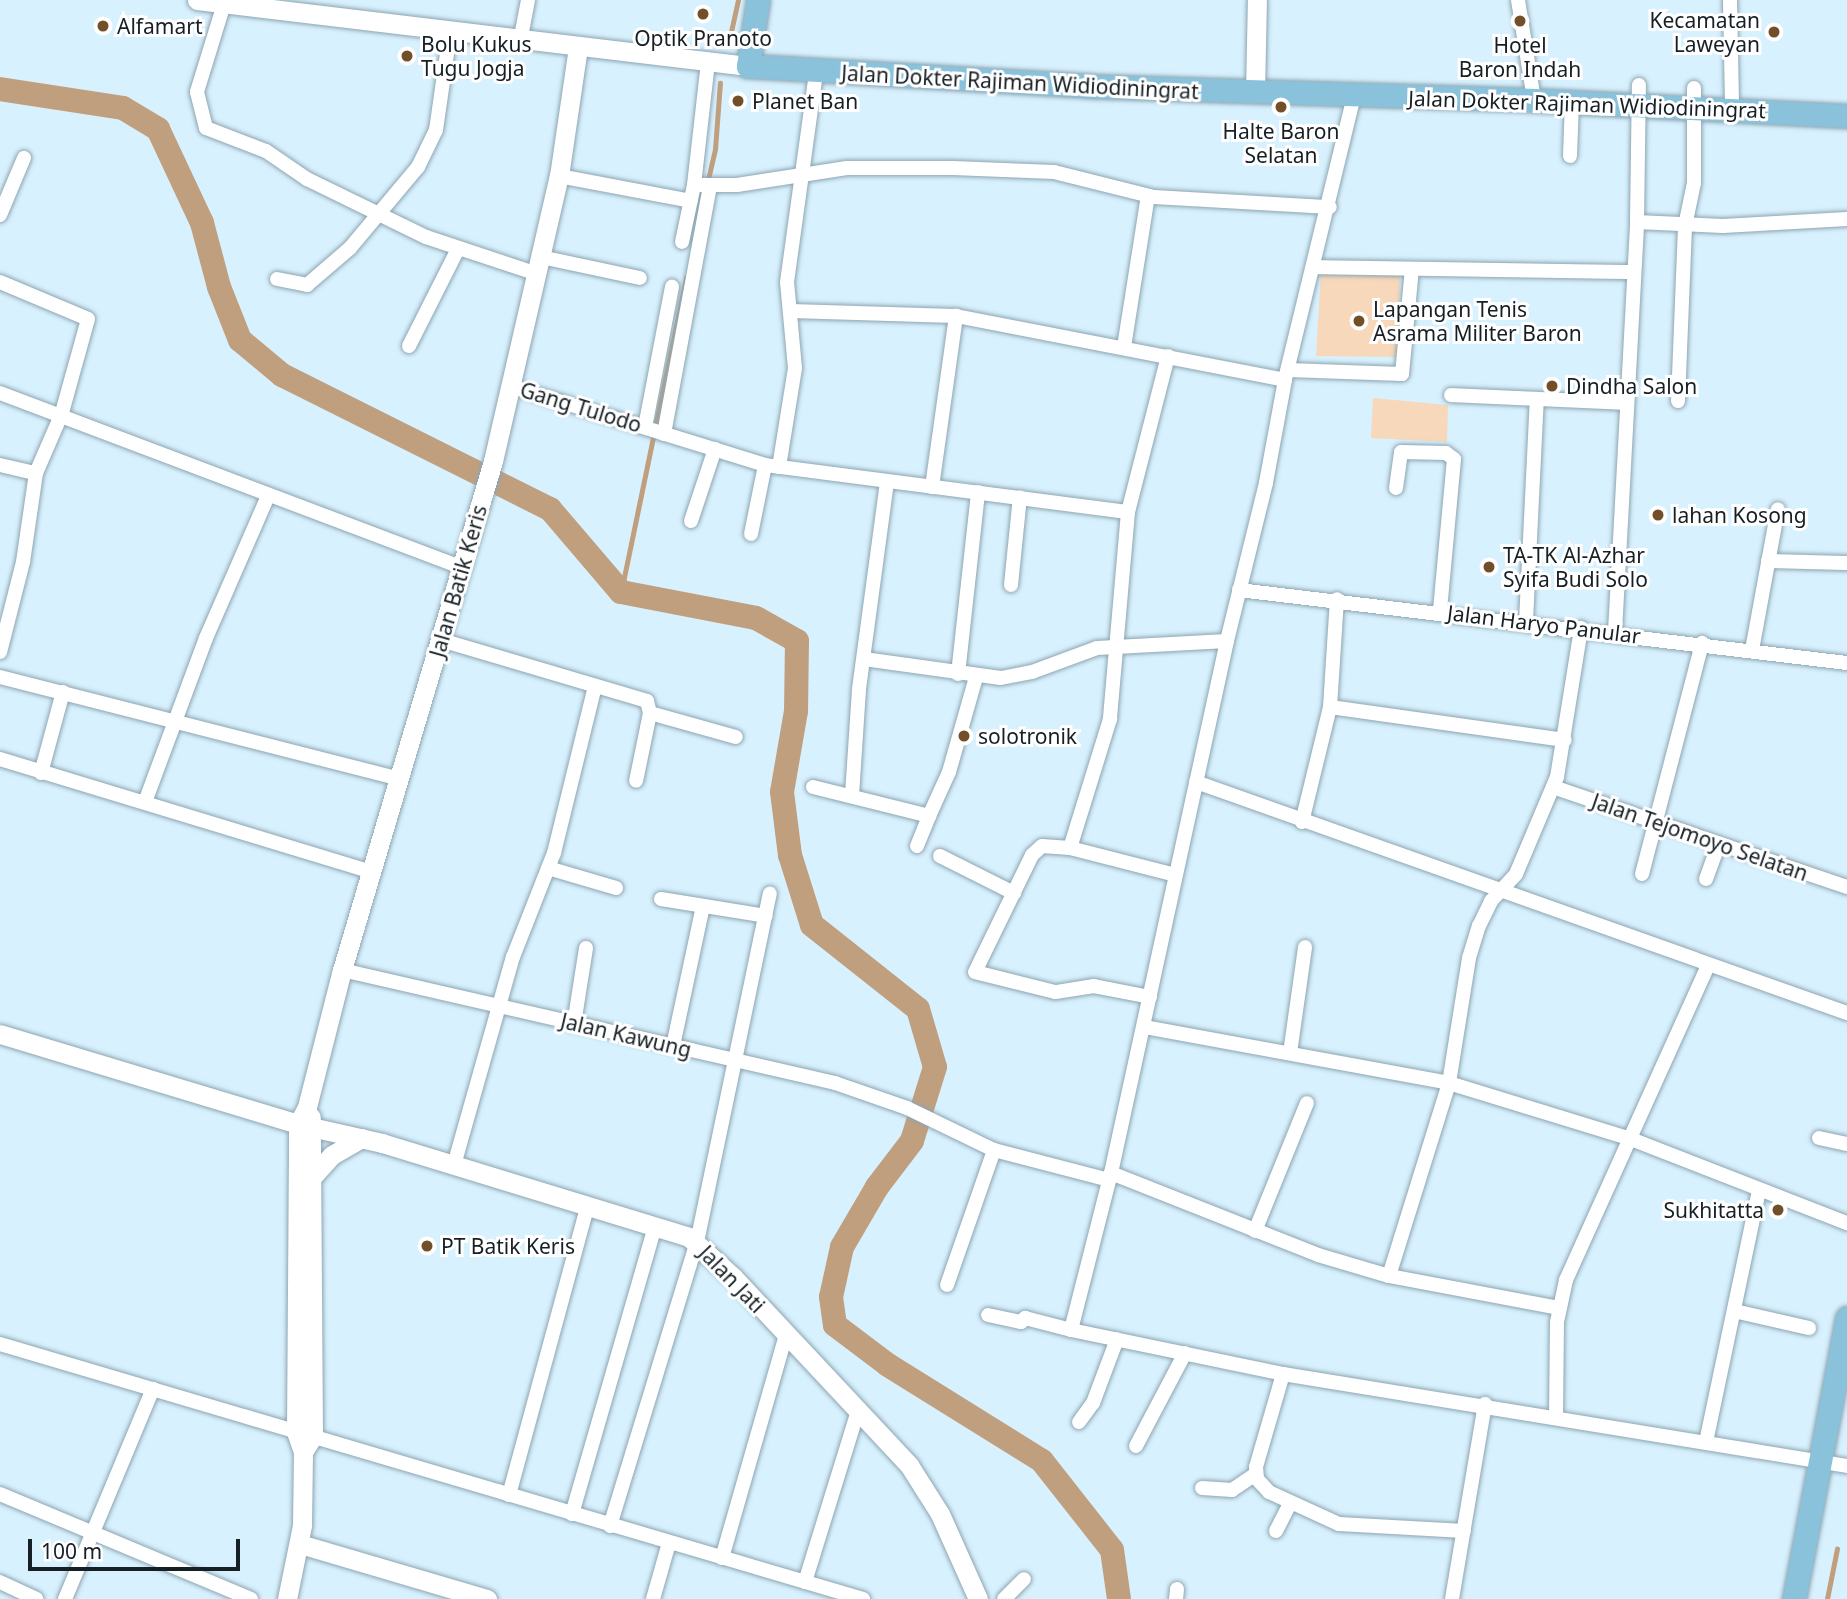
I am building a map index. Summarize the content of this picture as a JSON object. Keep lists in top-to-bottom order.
{
  "streets": {
    "main road": ["Jalan Dokter Rajiman Widiodiningrat"],
    "street": [
      "Gang Tulodo",
      "Jalan Batik Keris",
      "Jalan Haryo Panular",
      "Jalan Tejomoyo Selatan",
      "Jalan Kawung",
      "Jalan Jati"
    ]
  },
  "crossings": [
    ["Jalan Dokter Rajiman Widiodiningrat", "Jalan Batik Keris"],
    ["Gang Tulodo", "Jalan Batik Keris"],
    ["Jalan Batik Keris", "Jalan Kawung"],
    ["Jalan Batik Keris", "Jalan Jati"]
  ],
  "places": [
    "Optik Pranoto",
    "Hotel Baron Indah",
    "Alfamart",
    "Kecamatan Laweyan",
    "Bolu Kukus Tugu Jogja",
    "Planet Ban",
    "Halte Baron Selatan",
    "Lapangan Tenis Asrama Militer Baron",
    "Dindha Salon",
    "lahan Kosong",
    "TA-TK Al-Azhar Syifa Budi Solo",
    "solotronik",
    "Sukhitatta",
    "PT Batik Keris"
  ],
  "scale_bar": "100 m"
}
